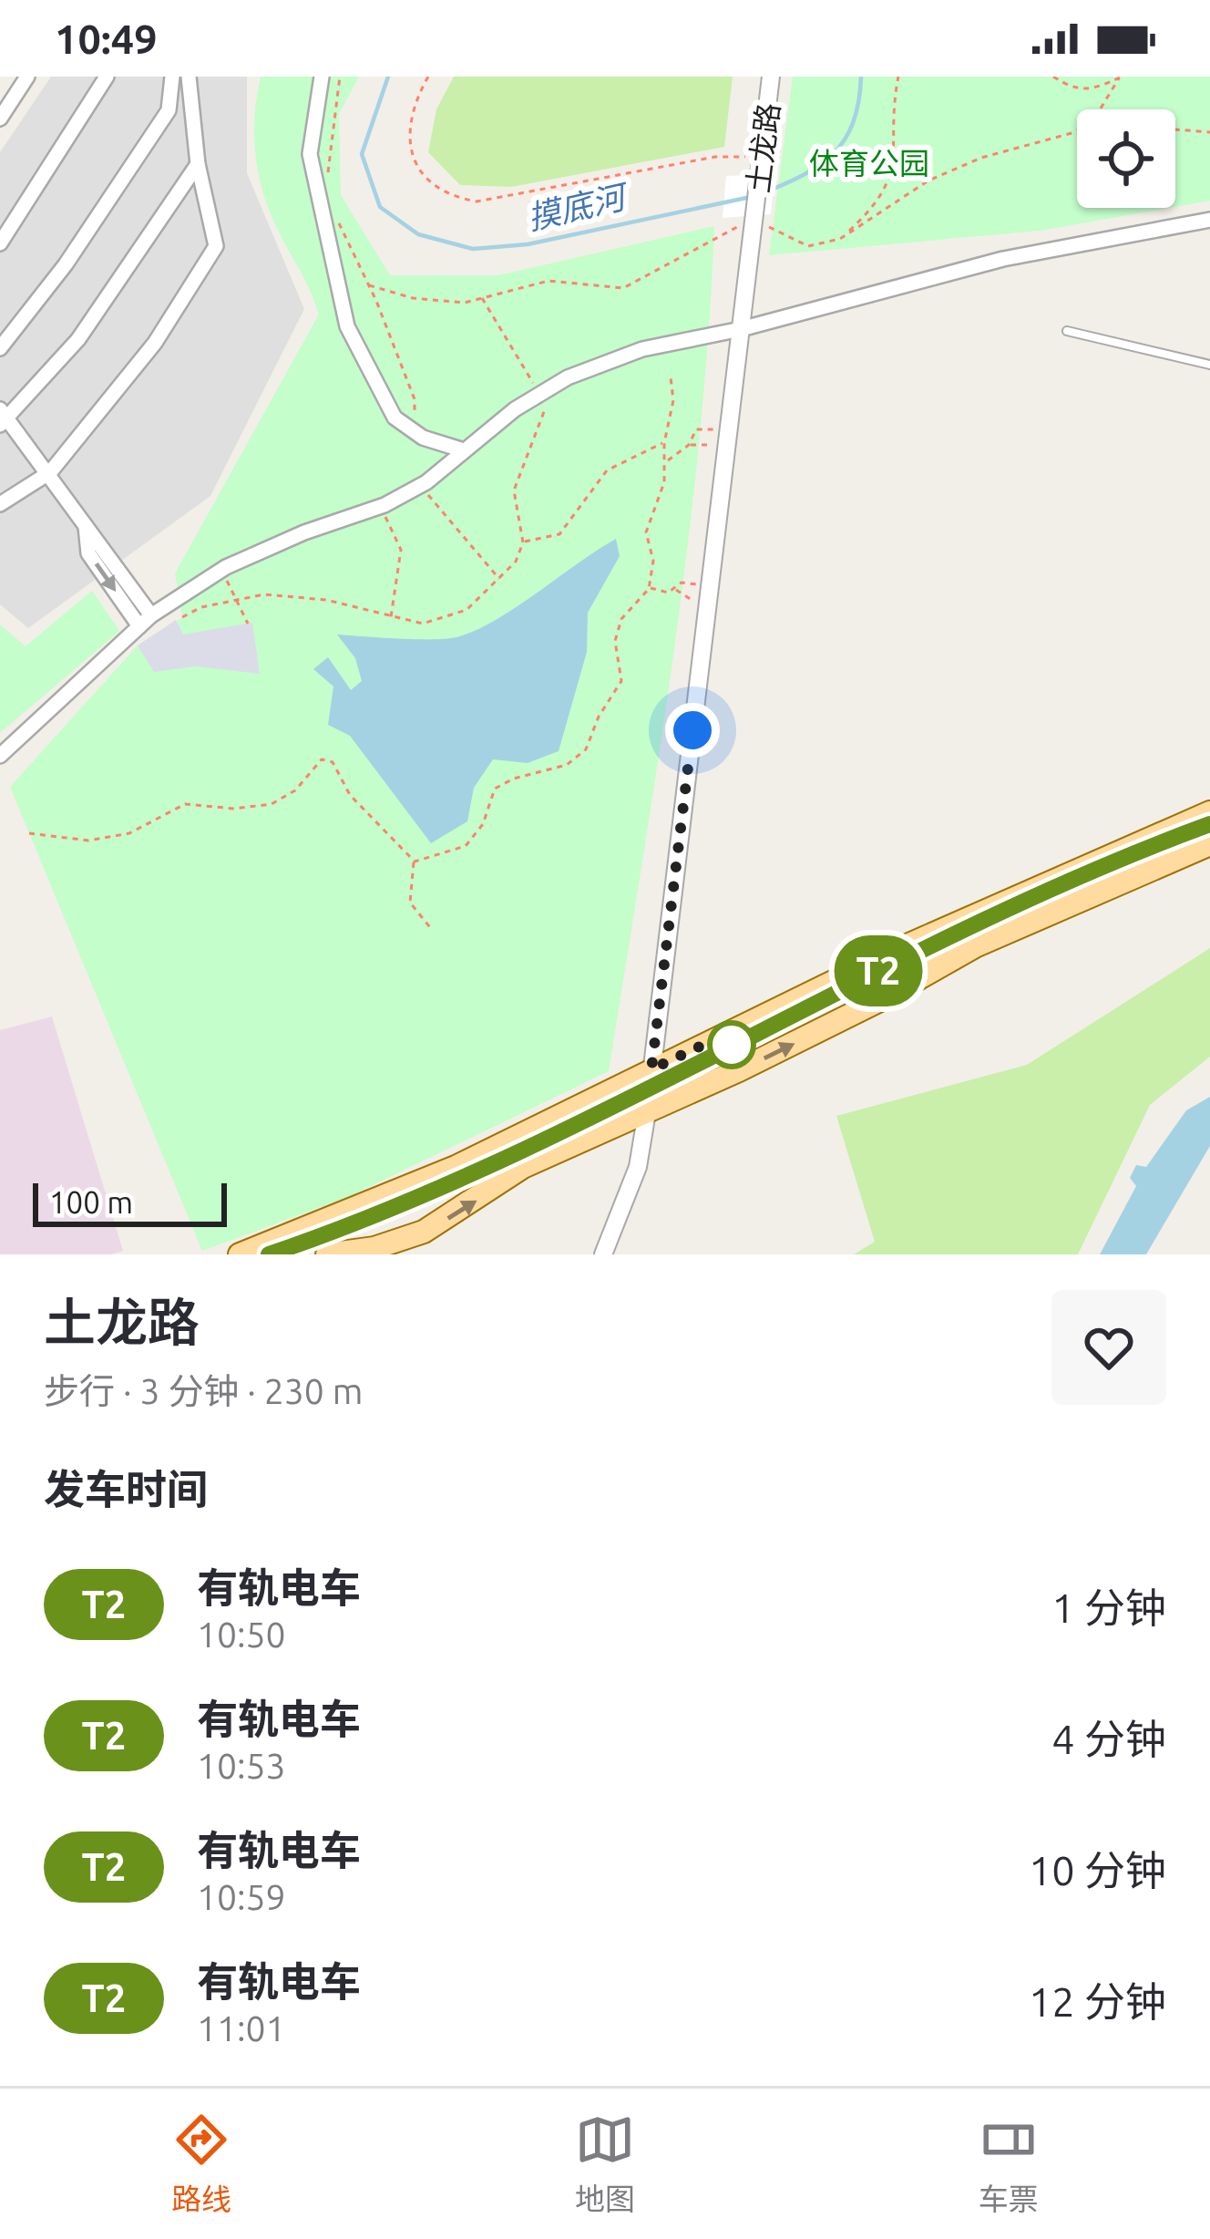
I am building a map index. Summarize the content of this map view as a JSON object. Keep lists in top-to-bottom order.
{
  "streets": {
    "street": ["土龙路"]
  },
  "water": ["摸底河"],
  "parks": ["体育公园"],
  "lines": ["tram line T2"],
  "scale_bar": "100 m",
  "page": {
    "status": "10:49",
    "on_map": "T2",
    "scale": "100 m",
    "heading": [
      ["土龙路", "步行 · 3 分钟 · 230 m"],
      "发车时间"
    ],
    "list": [
      {
        "mark": "T2",
        "name": "有轨电车",
        "note": "10:50",
        "value": "1 分钟"
      },
      {
        "mark": "T2",
        "name": "有轨电车",
        "note": "10:53",
        "value": "4 分钟"
      },
      {
        "mark": "T2",
        "name": "有轨电车",
        "note": "10:59",
        "value": "10 分钟"
      },
      {
        "mark": "T2",
        "name": "有轨电车",
        "note": "11:01",
        "value": "12 分钟"
      }
    ],
    "tabs": ["路线", "地图", "车票"]
  }
}
